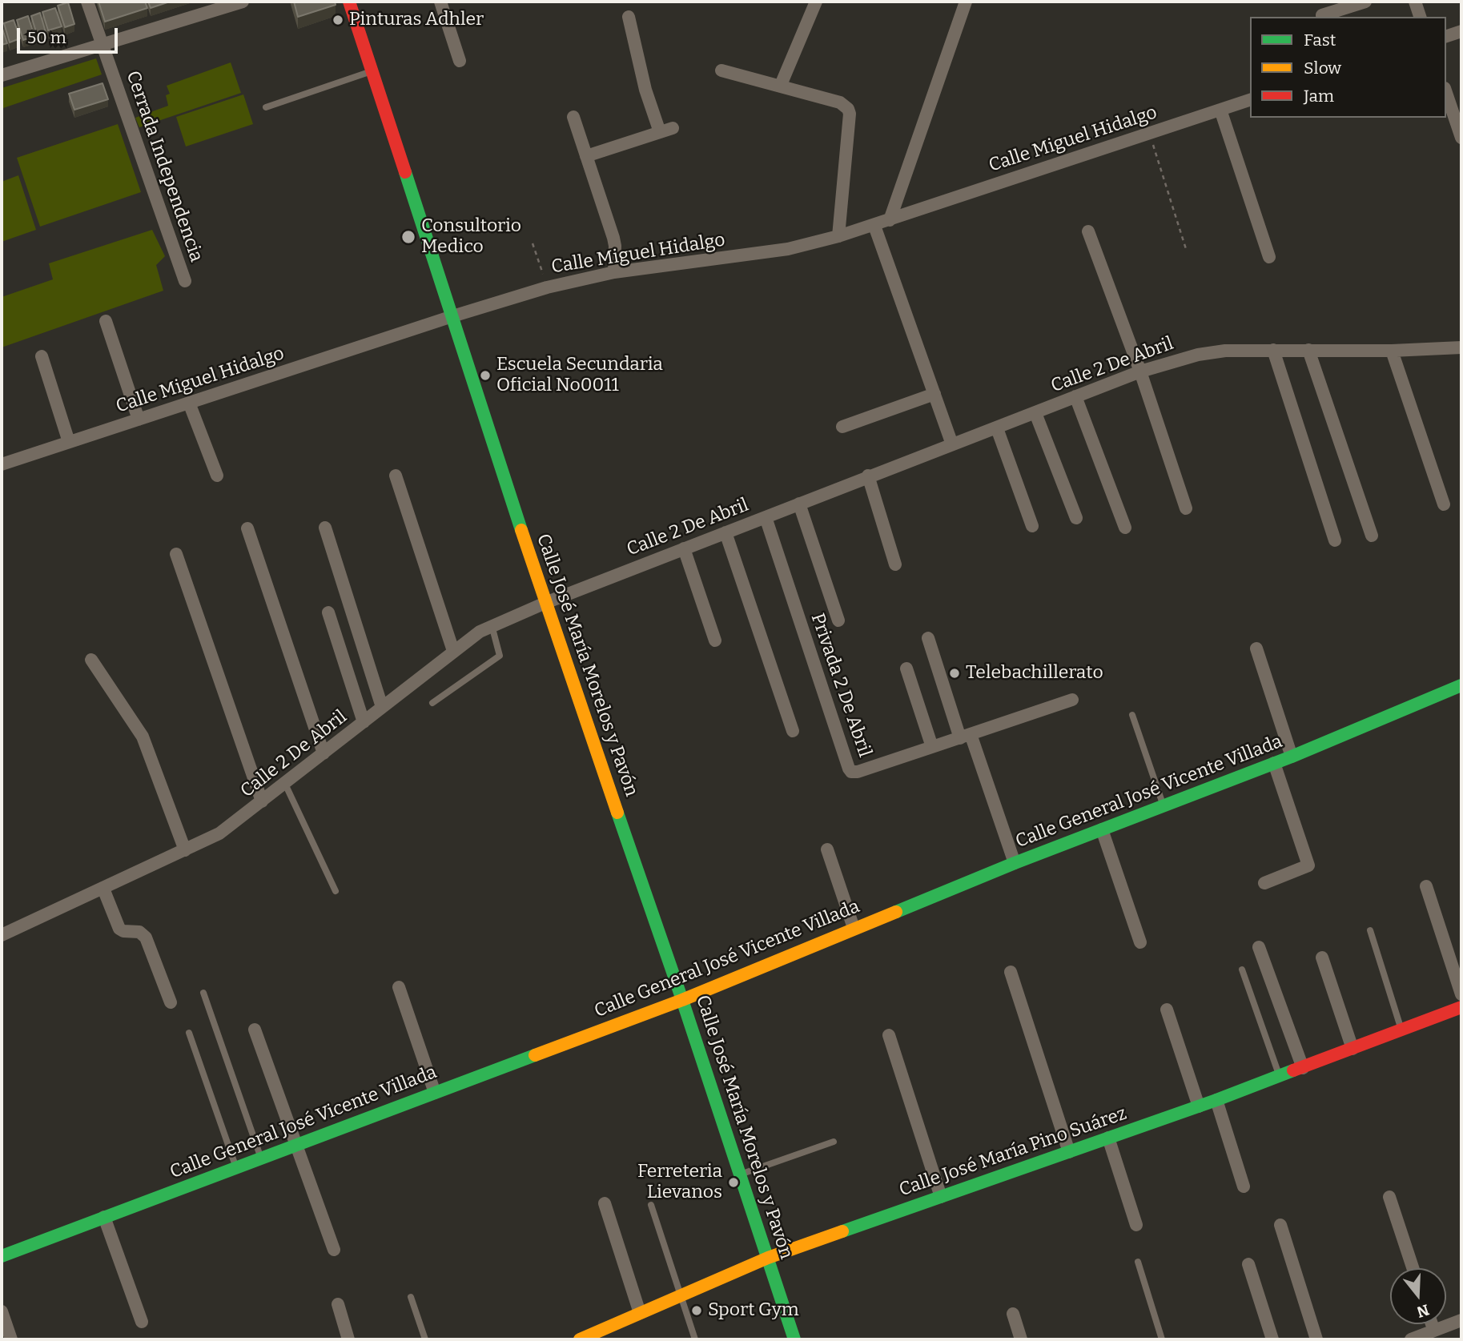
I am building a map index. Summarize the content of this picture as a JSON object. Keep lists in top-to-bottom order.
{
  "streets": {
    "main road": ["Calle José María Morelos y Pavón", "Calle General José Vicente Villada", "Calle José María Pino Suárez"],
    "street": [
      "Calle Miguel Hidalgo",
      "Cerrada Independencia",
      "Calle 2 De Abril",
      "Privada 2 De Abril"
    ]
  },
  "crossings": [
    ["Calle Miguel Hidalgo", "Calle José María Morelos y Pavón"],
    ["Calle 2 De Abril", "Calle José María Morelos y Pavón"],
    ["Calle 2 De Abril", "Privada 2 De Abril"],
    ["Calle José María Morelos y Pavón", "Calle General José Vicente Villada"],
    ["Calle José María Morelos y Pavón", "Calle José María Pino Suárez"]
  ],
  "places": [
    "Pinturas Adhler",
    "Consultorio Medico",
    "Escuela Secundaria Oficial No0011",
    "Telebachillerato",
    "Ferreteria Lievanos",
    "Sport Gym"
  ],
  "legend": ["Fast", "Slow", "Jam"],
  "scale_bar": "50 m",
  "north": "bottom"
}
